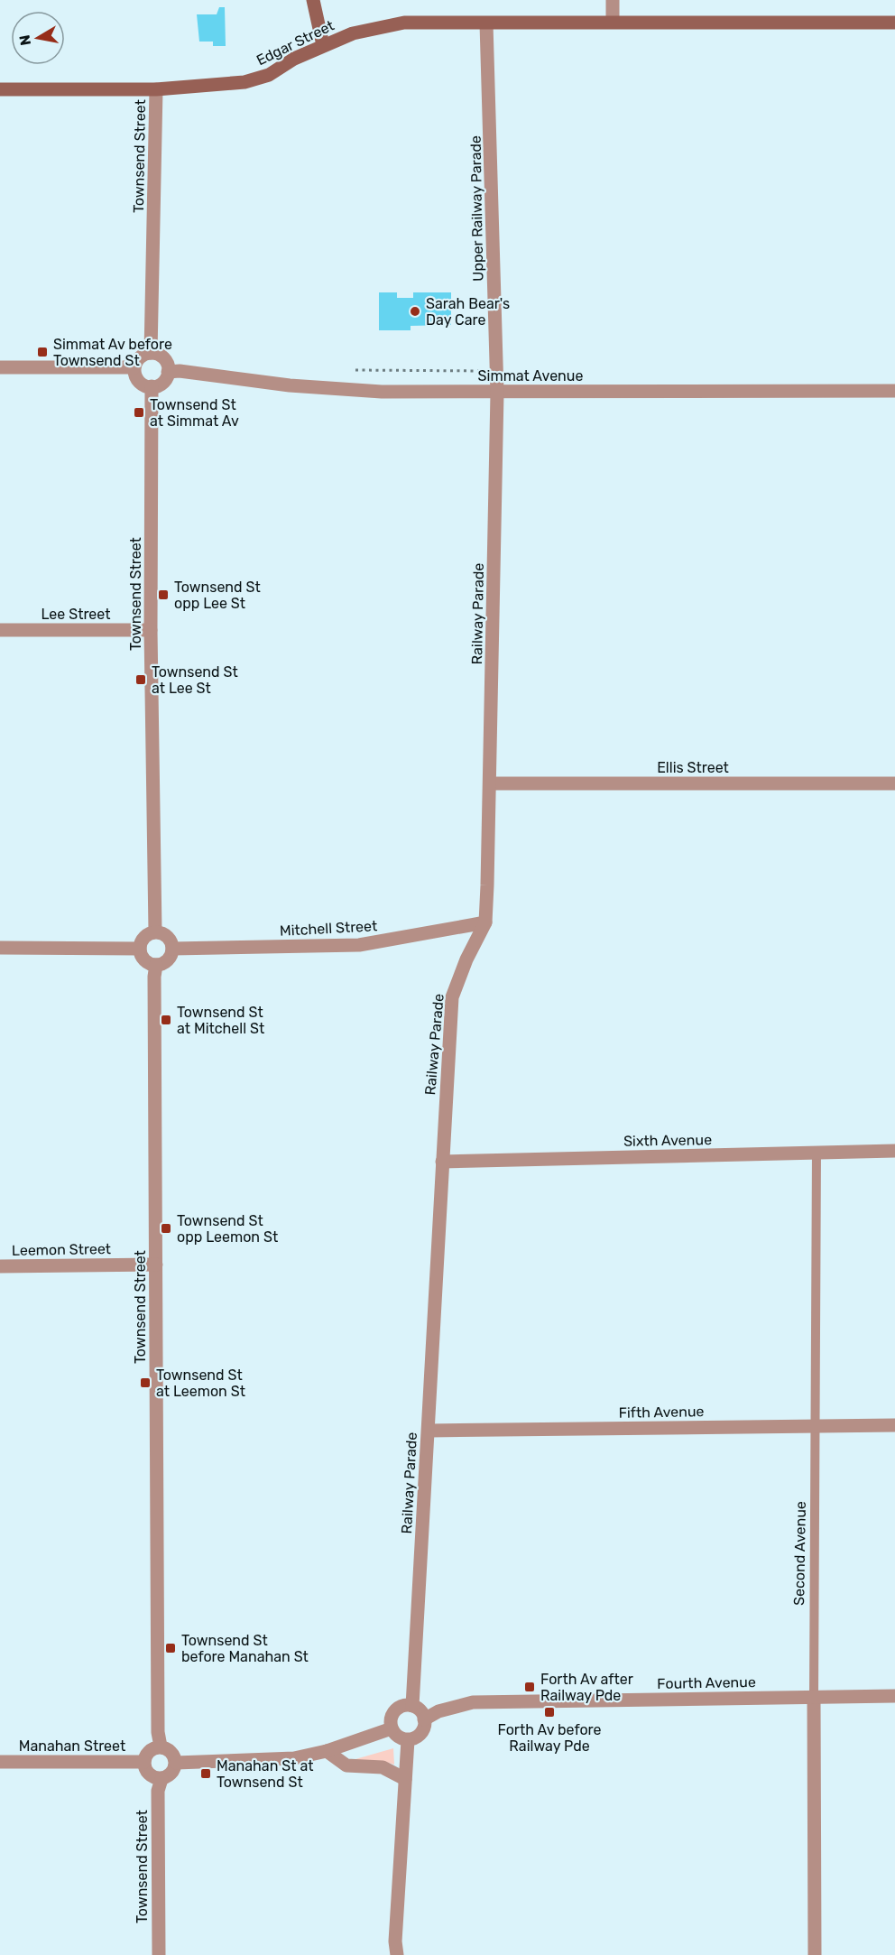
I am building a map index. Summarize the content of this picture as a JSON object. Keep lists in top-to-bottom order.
{
  "streets": {
    "main road": ["Edgar Street"],
    "street": [
      "Townsend Street",
      "Upper Railway Parade",
      "Simmat Avenue",
      "Lee Street",
      "Railway Parade",
      "Ellis Street",
      "Mitchell Street",
      "Sixth Avenue",
      "Leemon Street",
      "Fifth Avenue",
      "Second Avenue",
      "Fourth Avenue",
      "Manahan Street"
    ]
  },
  "crossings": [
    ["Edgar Street", "Townsend Street"],
    ["Edgar Street", "Upper Railway Parade"],
    ["Townsend Street", "Simmat Avenue"],
    ["Townsend Street", "Lee Street"],
    ["Townsend Street", "Mitchell Street"],
    ["Townsend Street", "Leemon Street"],
    ["Townsend Street", "Manahan Street"],
    ["Upper Railway Parade", "Simmat Avenue"],
    ["Upper Railway Parade", "Railway Parade"],
    ["Simmat Avenue", "Railway Parade"],
    ["Railway Parade", "Ellis Street"],
    ["Railway Parade", "Mitchell Street"],
    ["Railway Parade", "Sixth Avenue"],
    ["Railway Parade", "Fifth Avenue"],
    ["Railway Parade", "Fourth Avenue"],
    ["Sixth Avenue", "Second Avenue"],
    ["Fifth Avenue", "Second Avenue"],
    ["Second Avenue", "Fourth Avenue"]
  ],
  "places": {
    "other": ["Sarah Bear's Day Care"],
    "transit": [
      "Simmat Av before Townsend St",
      "Townsend St at Simmat Av",
      "Townsend St opp Lee St",
      "Townsend St at Lee St",
      "Townsend St at Mitchell St",
      "Townsend St opp Leemon St",
      "Townsend St at Leemon St",
      "Townsend St before Manahan St",
      "Forth Av after Railway Pde",
      "Forth Av before Railway Pde",
      "Manahan St at Townsend St"
    ]
  },
  "north": "left"
}
